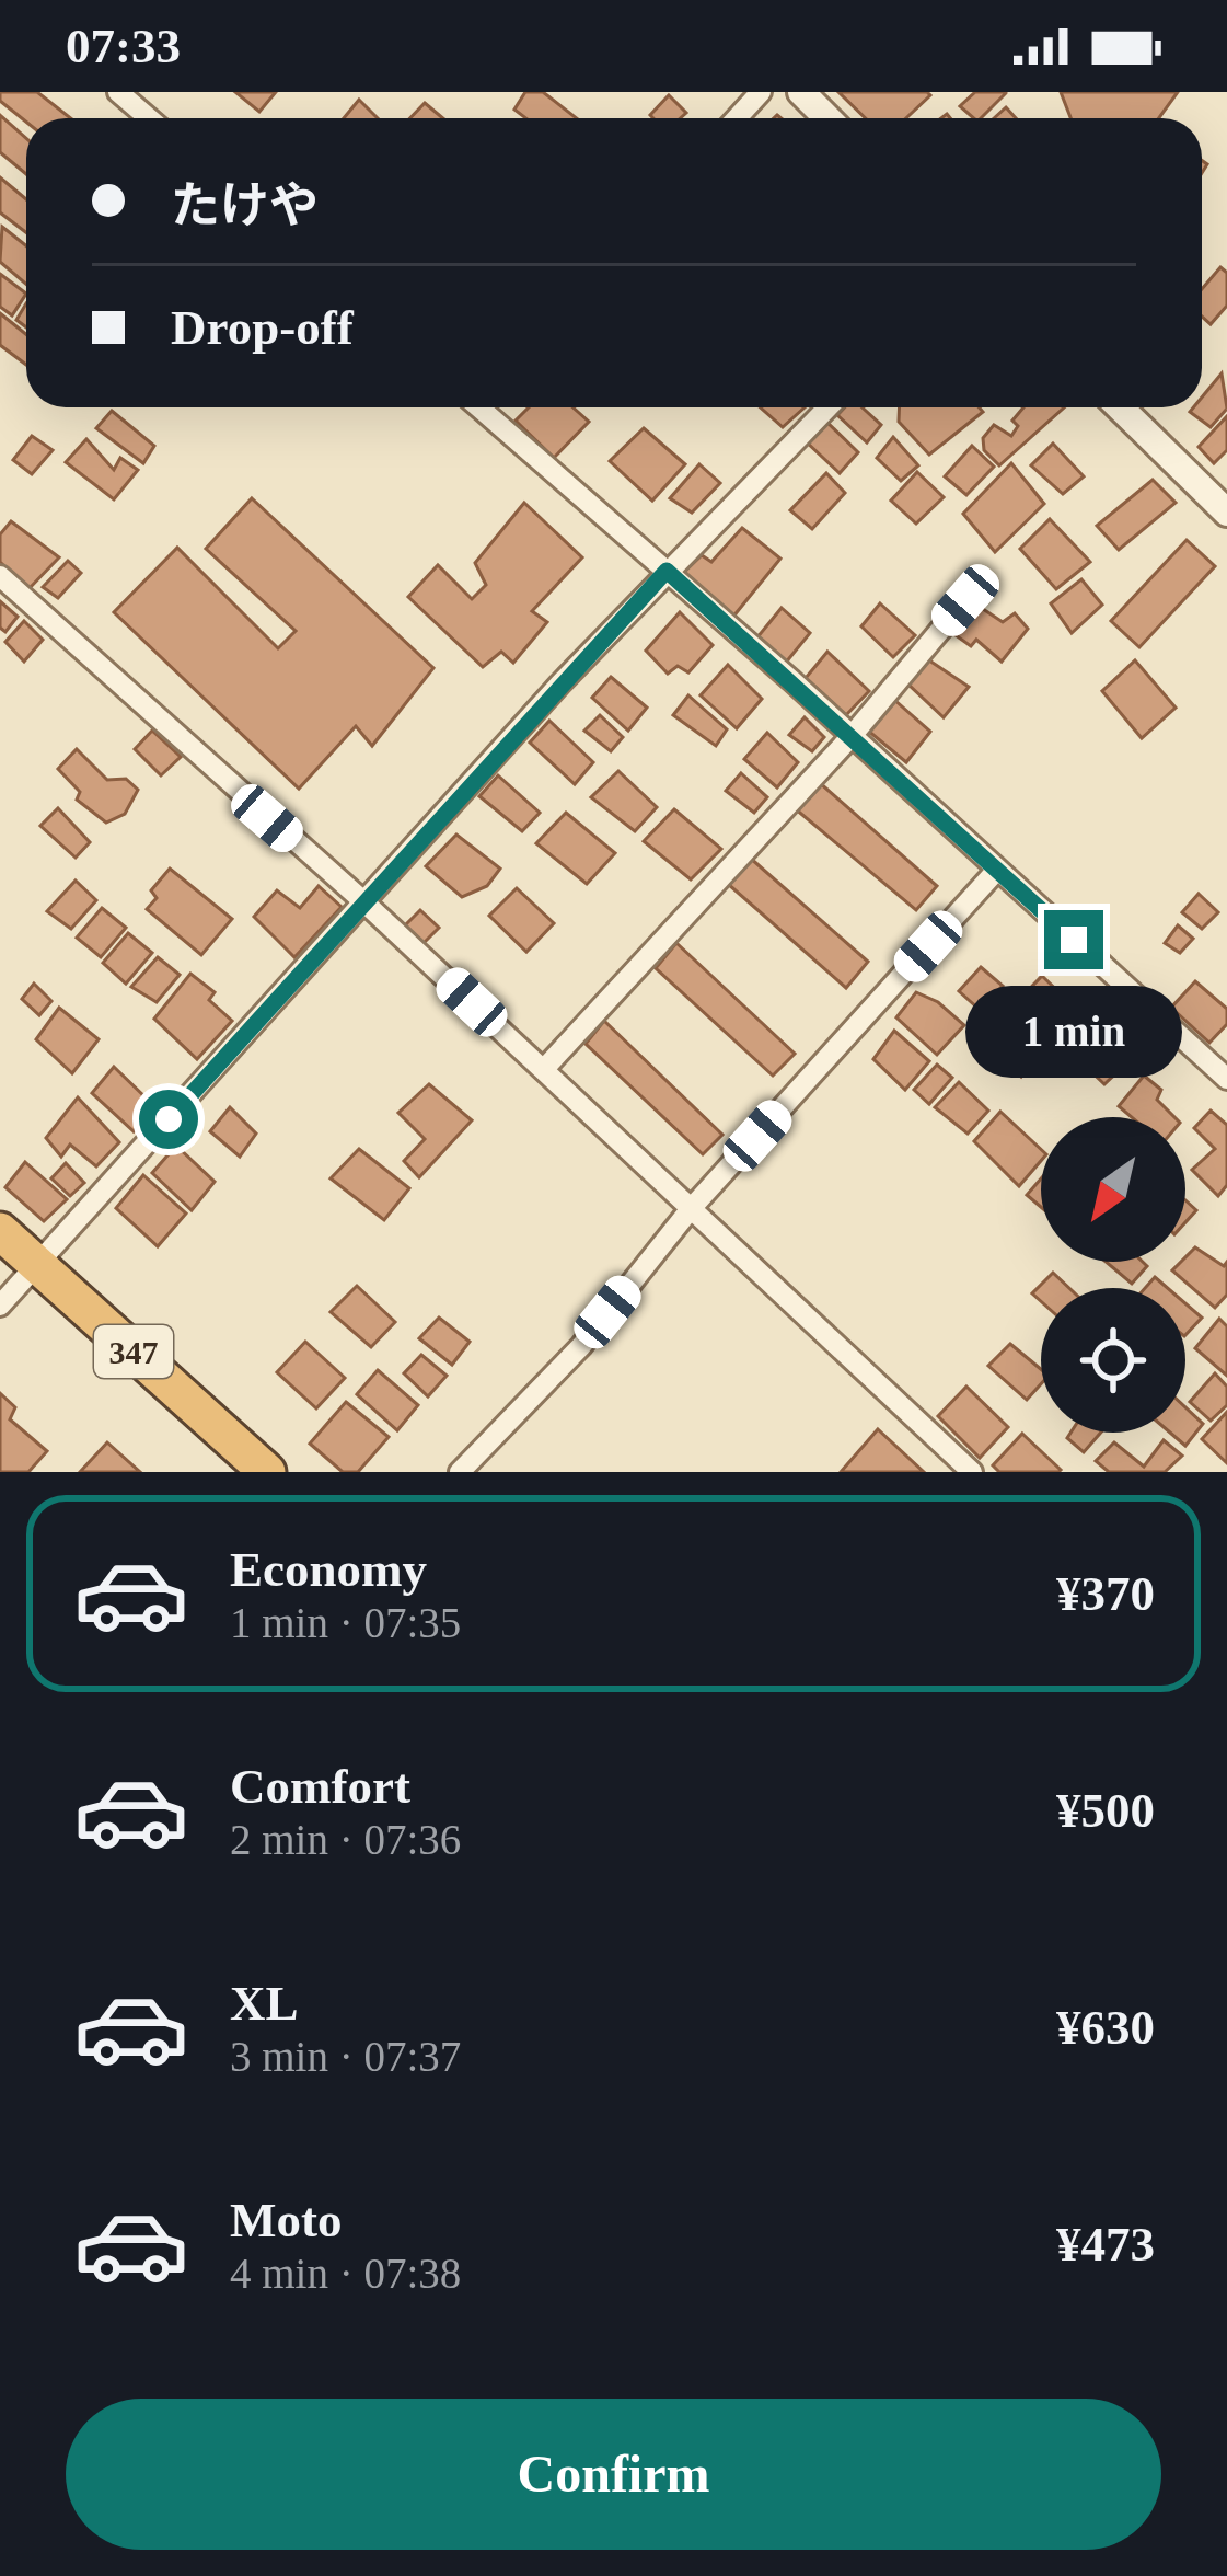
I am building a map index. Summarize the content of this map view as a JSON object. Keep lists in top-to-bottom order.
{
  "streets": {
    "highway": ["347"]
  },
  "north": "bottom left",
  "page": {
    "status": "07:33",
    "banner": ["たけや", "Drop-off"],
    "bubble": "1 min",
    "list": [
      {
        "name": "Economy",
        "note": "1 min · 07:35",
        "value": "¥370"
      },
      {
        "name": "Comfort",
        "note": "2 min · 07:36",
        "value": "¥500"
      },
      {
        "name": "XL",
        "note": "3 min · 07:37",
        "value": "¥630"
      },
      {
        "name": "Moto",
        "note": "4 min · 07:38",
        "value": "¥473"
      }
    ],
    "buttons": "Confirm"
  }
}
